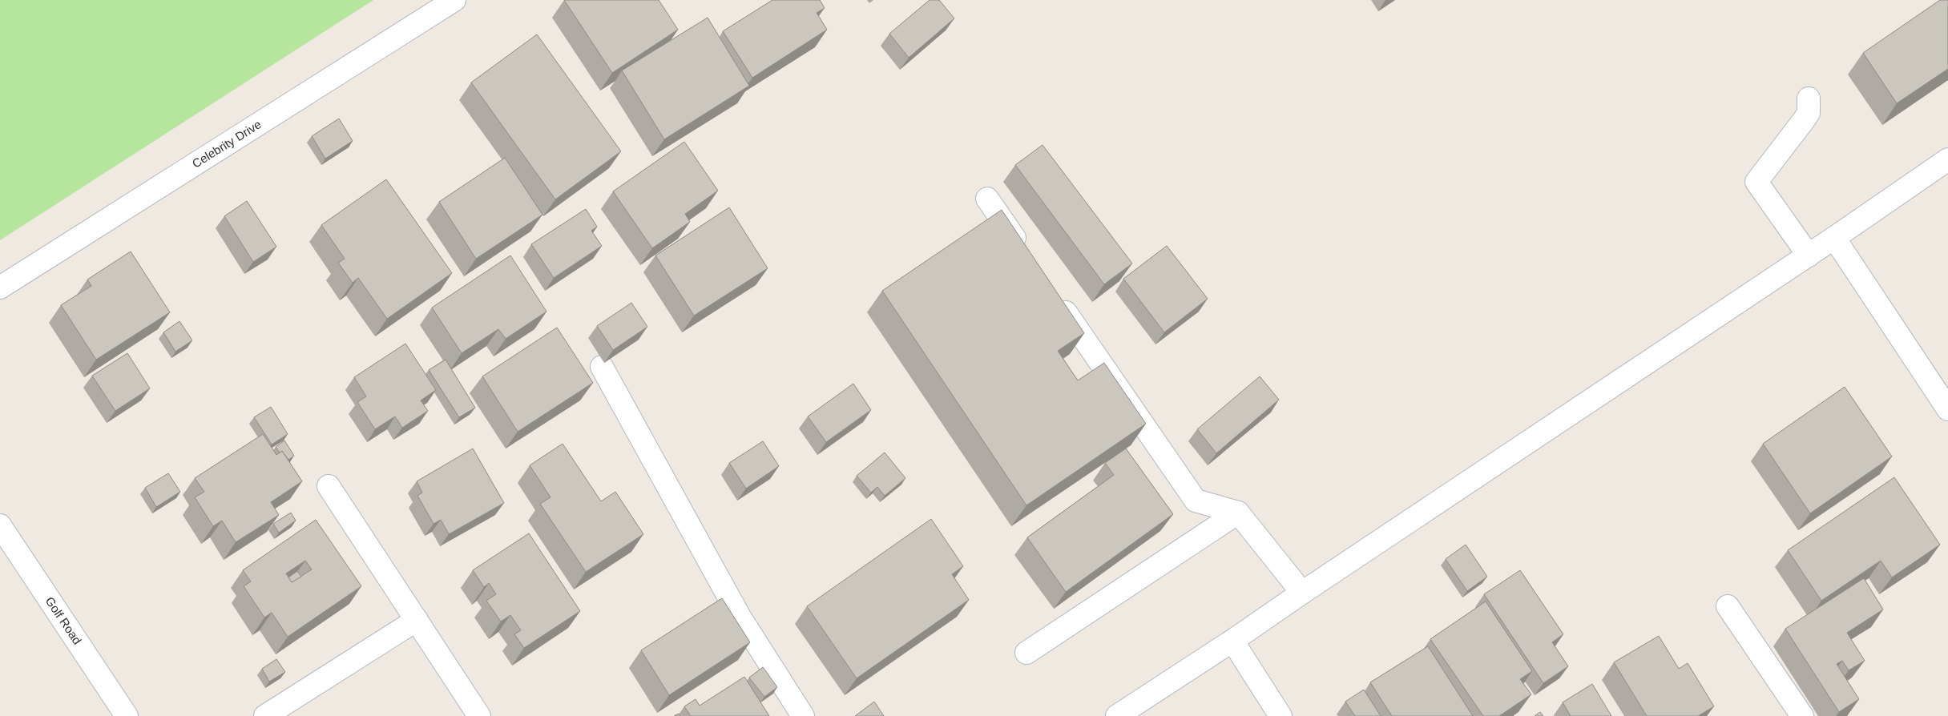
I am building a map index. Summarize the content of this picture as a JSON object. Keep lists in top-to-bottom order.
{
  "streets": {
    "street": ["Celebrity Drive", "Golf Road"]
  }
}
